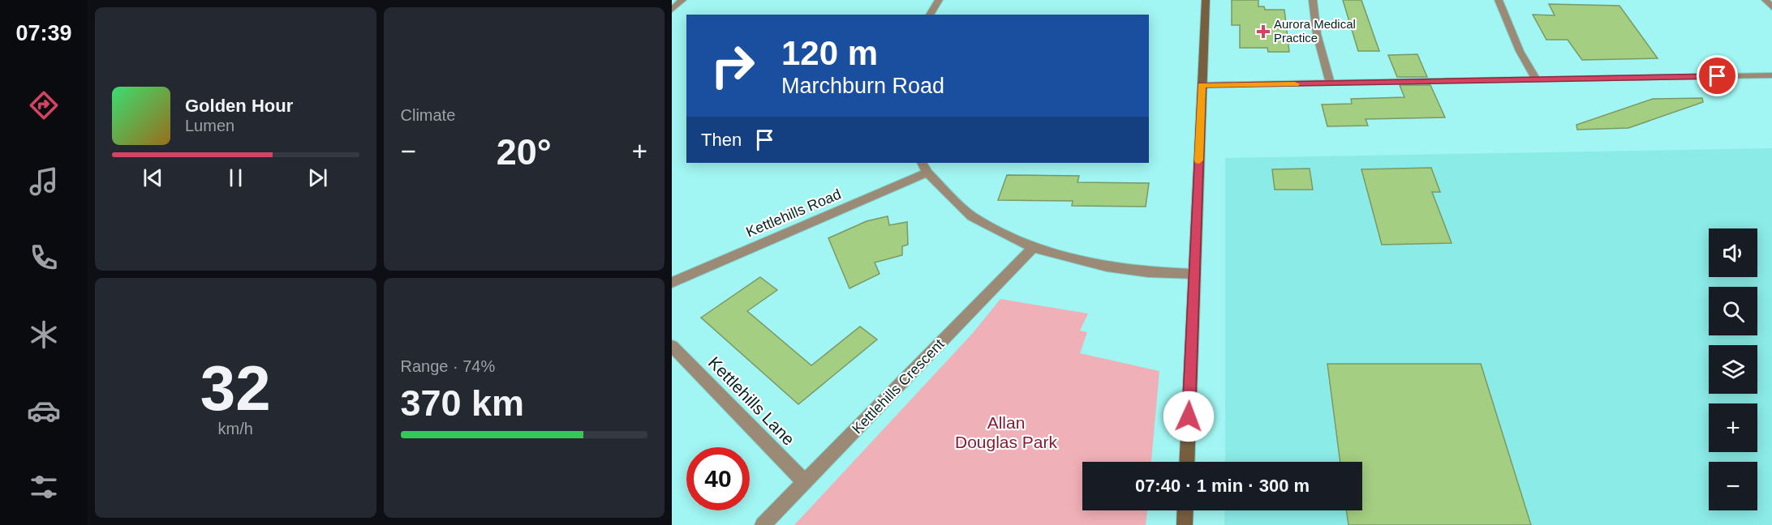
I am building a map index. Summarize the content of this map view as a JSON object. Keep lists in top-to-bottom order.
{
  "streets": {
    "street": ["Kettlehills Road", "Kettlehills Crescent", "Kettlehills Lane"]
  },
  "crossings": [
    ["Kettlehills Crescent", "Kettlehills Lane"]
  ],
  "parks": ["Allan Douglas Park"],
  "places": {
    "health": ["Aurora Medical Practice"]
  },
  "page": {
    "tabs": "07:39",
    "tile": [
      "Climate",
      ["32", "km/h"],
      ["Range · 74%", "370 km"]
    ],
    "turn": ["120 m", "Marchburn Road"],
    "song": ["Golden Hour", "Lumen"],
    "then": "Then",
    "heat": ["−", "20°", "+"],
    "map_buttons": ["+", "−"],
    "limit": "40",
    "trip": "07:40 · 1 min · 300 m"
  }
}
